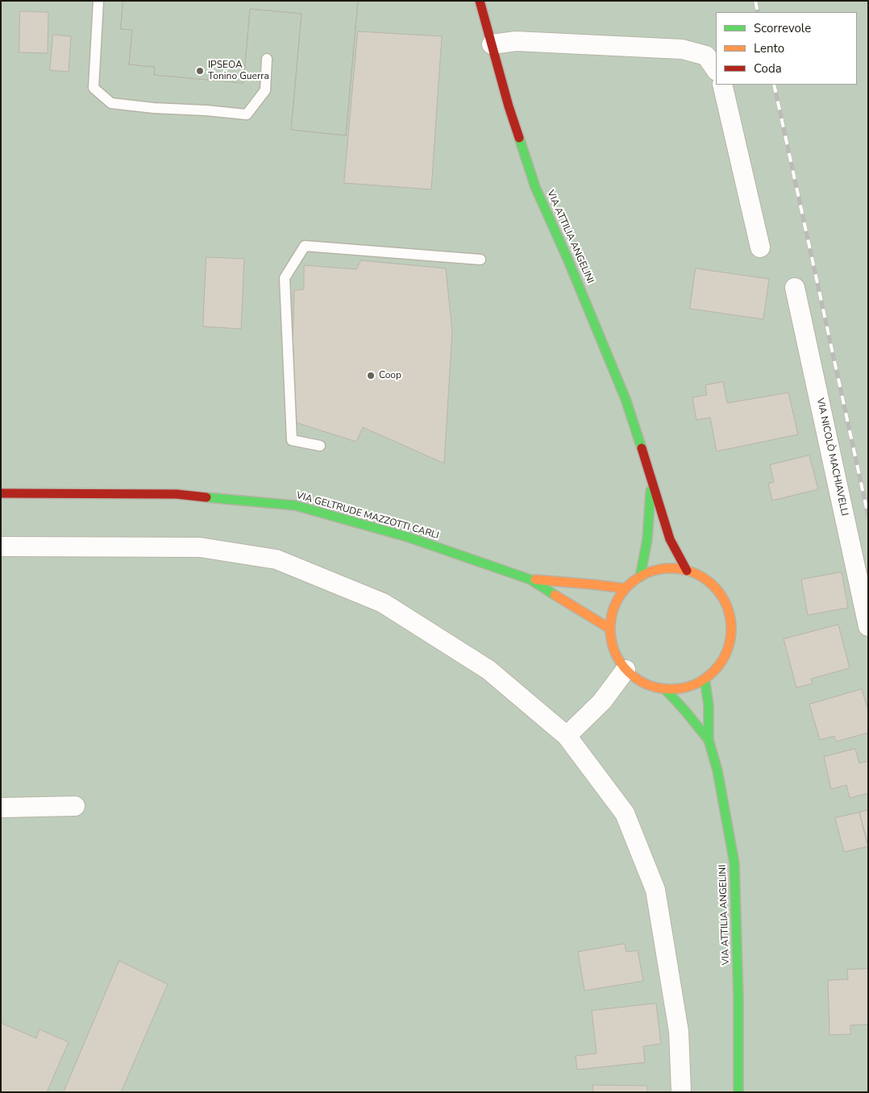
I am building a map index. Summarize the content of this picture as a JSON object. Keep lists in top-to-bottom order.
{
  "streets": {
    "street": ["VIA ATTILIA ANGELINI", "VIA NICOLÒ MACHIAVELLI", "VIA GELTRUDE MAZZOTTI CARLI"]
  },
  "crossings": [
    ["VIA ATTILIA ANGELINI", "VIA GELTRUDE MAZZOTTI CARLI"]
  ],
  "places": ["IPSEOA Tonino Guerra", "Coop"],
  "legend": ["Scorrevole", "Lento", "Coda"]
}
